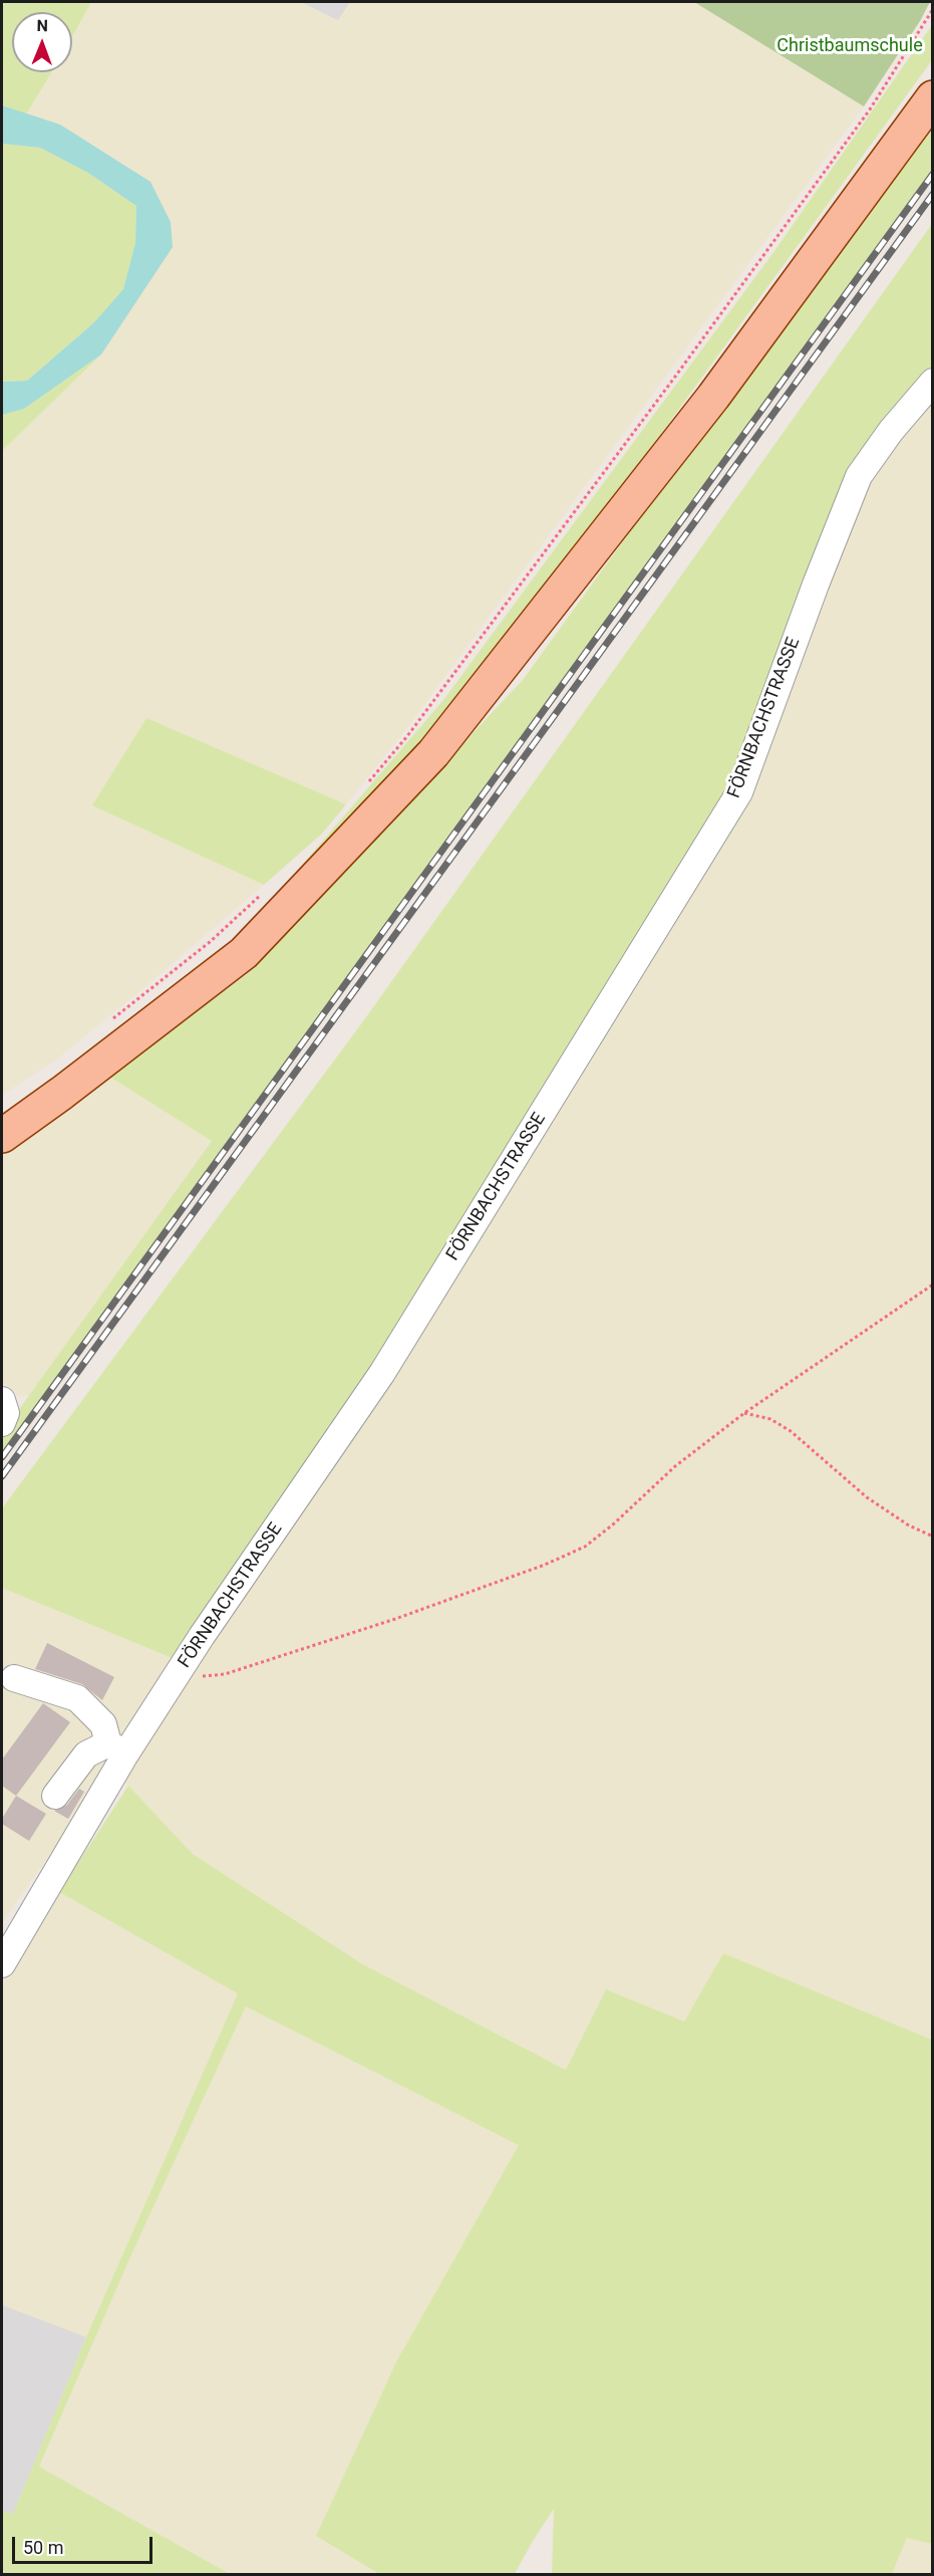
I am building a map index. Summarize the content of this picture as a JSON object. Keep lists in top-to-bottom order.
{
  "streets": {
    "street": ["FÖRNBACHSTRASSE"]
  },
  "parks": ["Christbaumschule"],
  "scale_bar": "50 m",
  "north": "top"
}
